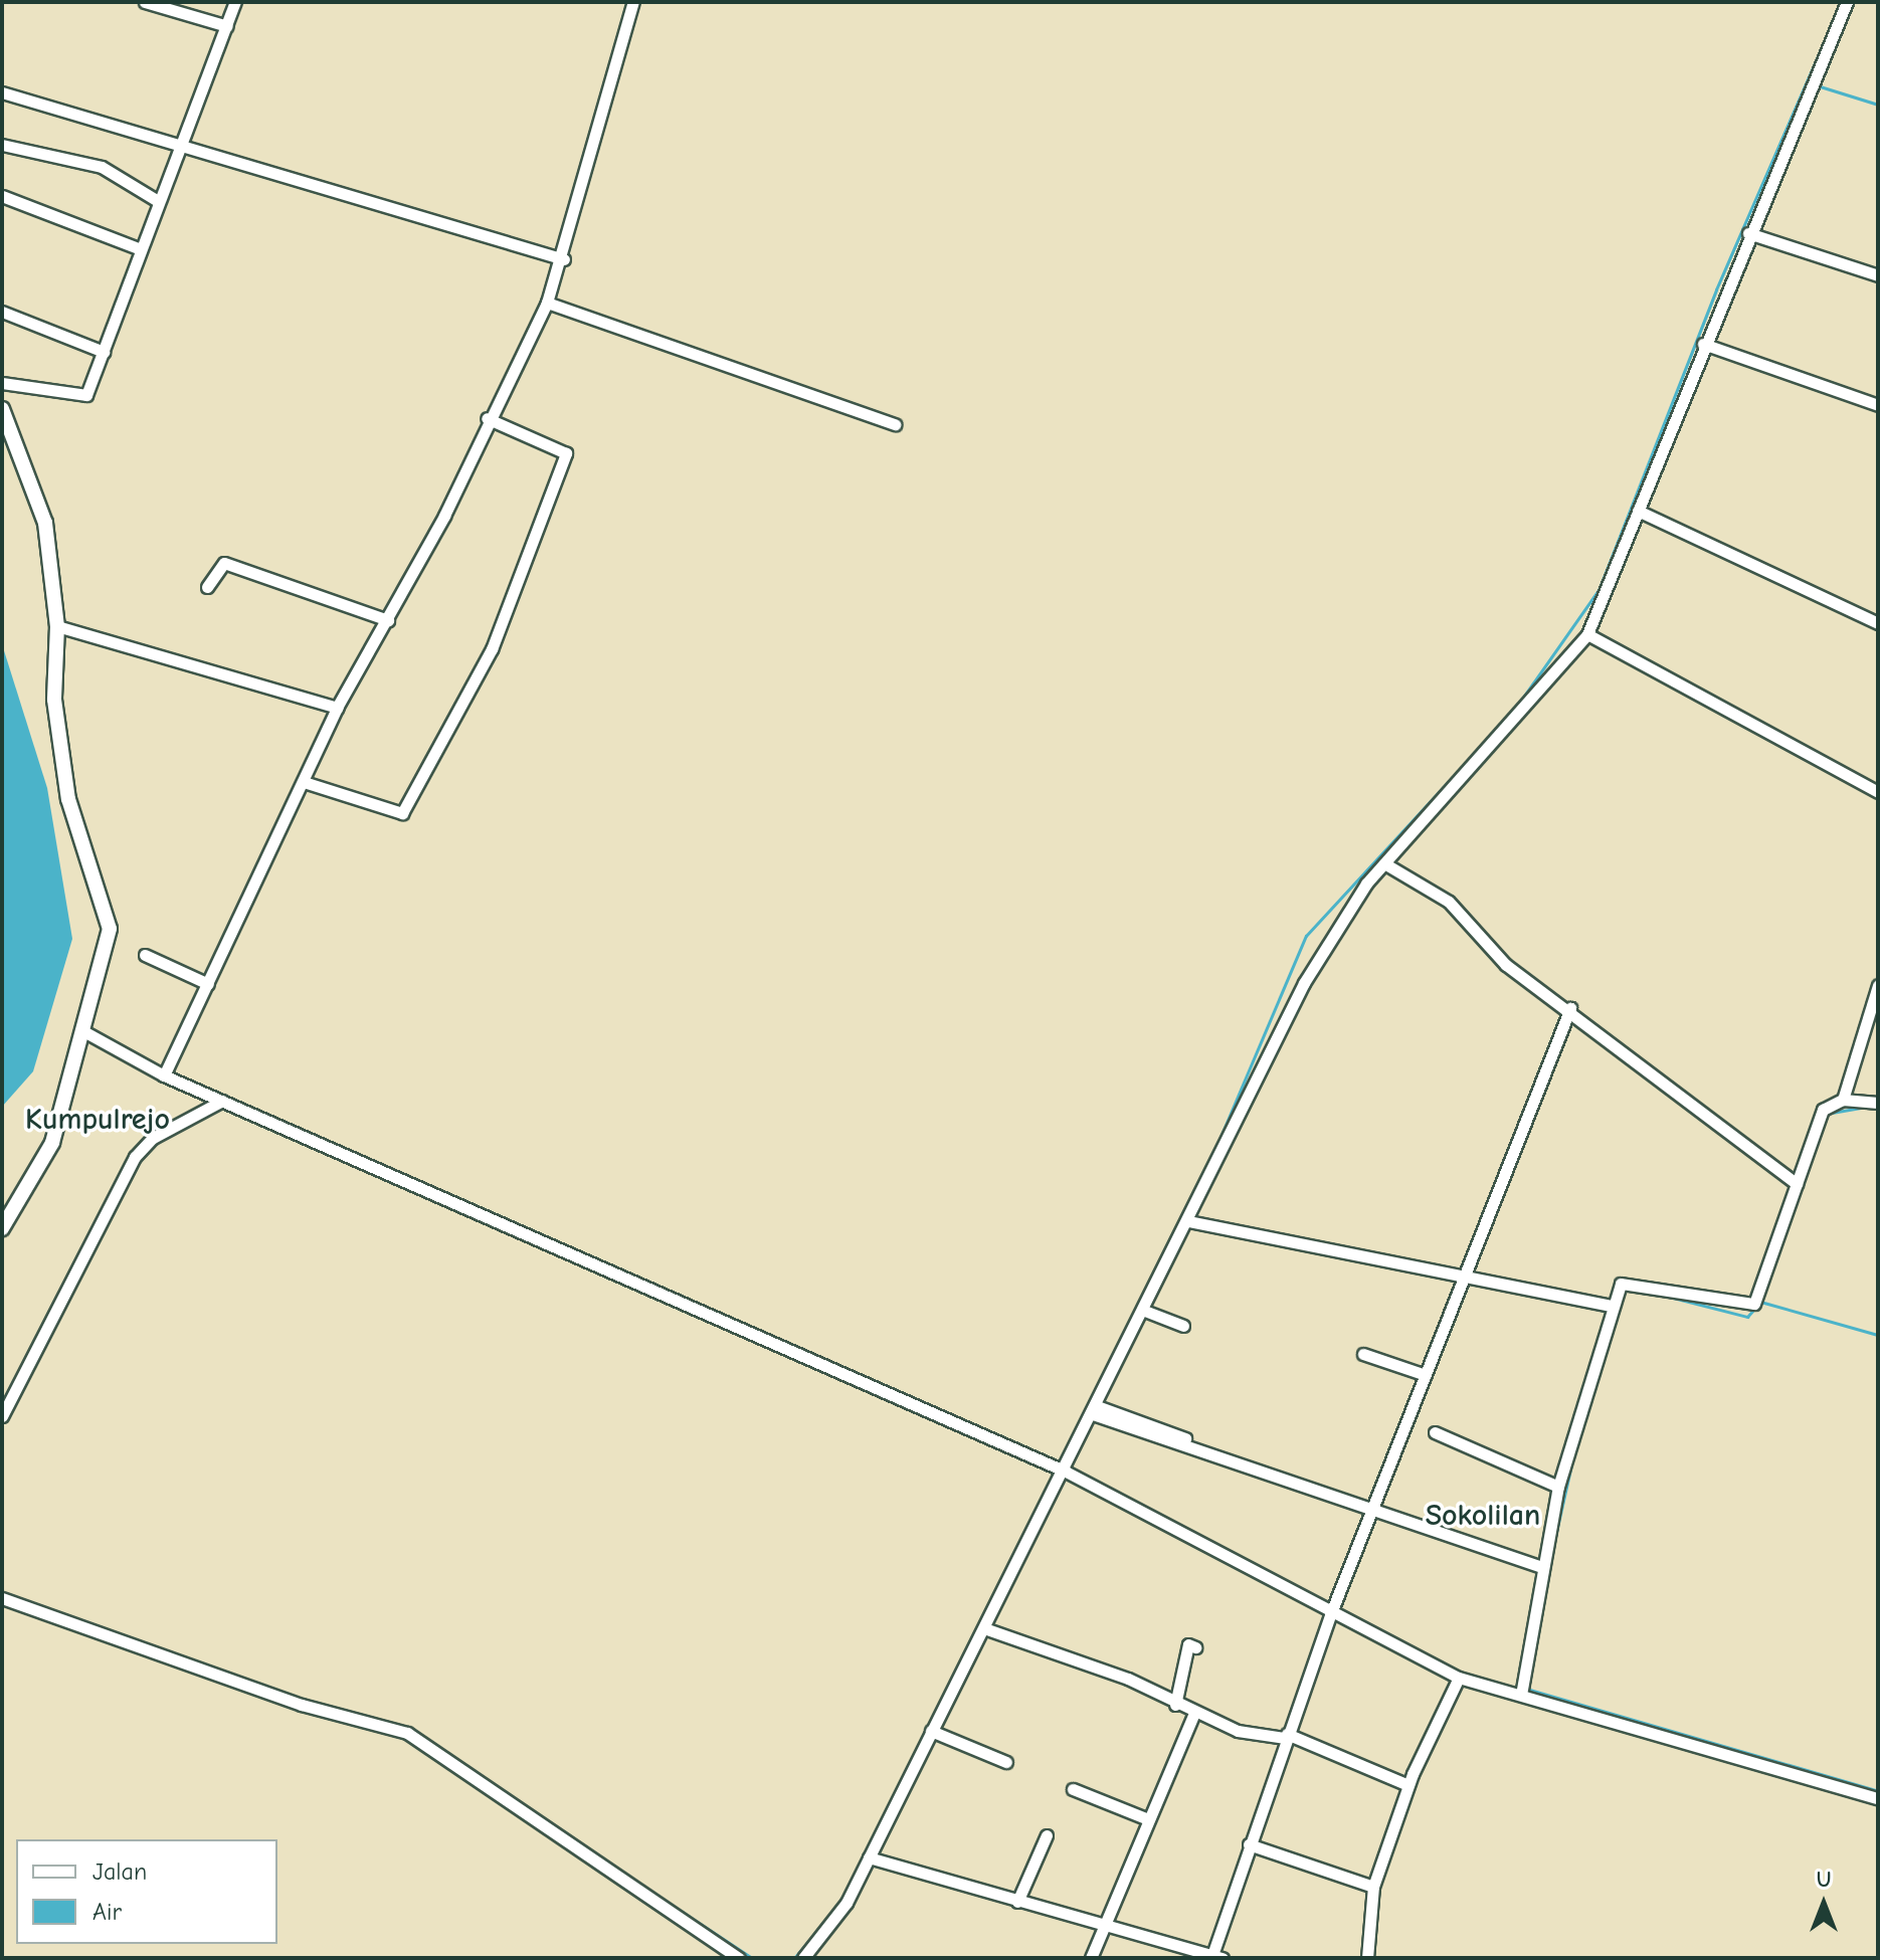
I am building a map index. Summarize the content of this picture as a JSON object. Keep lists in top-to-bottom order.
{
  "districts": ["Kumpulrejo", "Sokolilan"],
  "legend": ["Jalan", "Air"],
  "north": "top"
}
